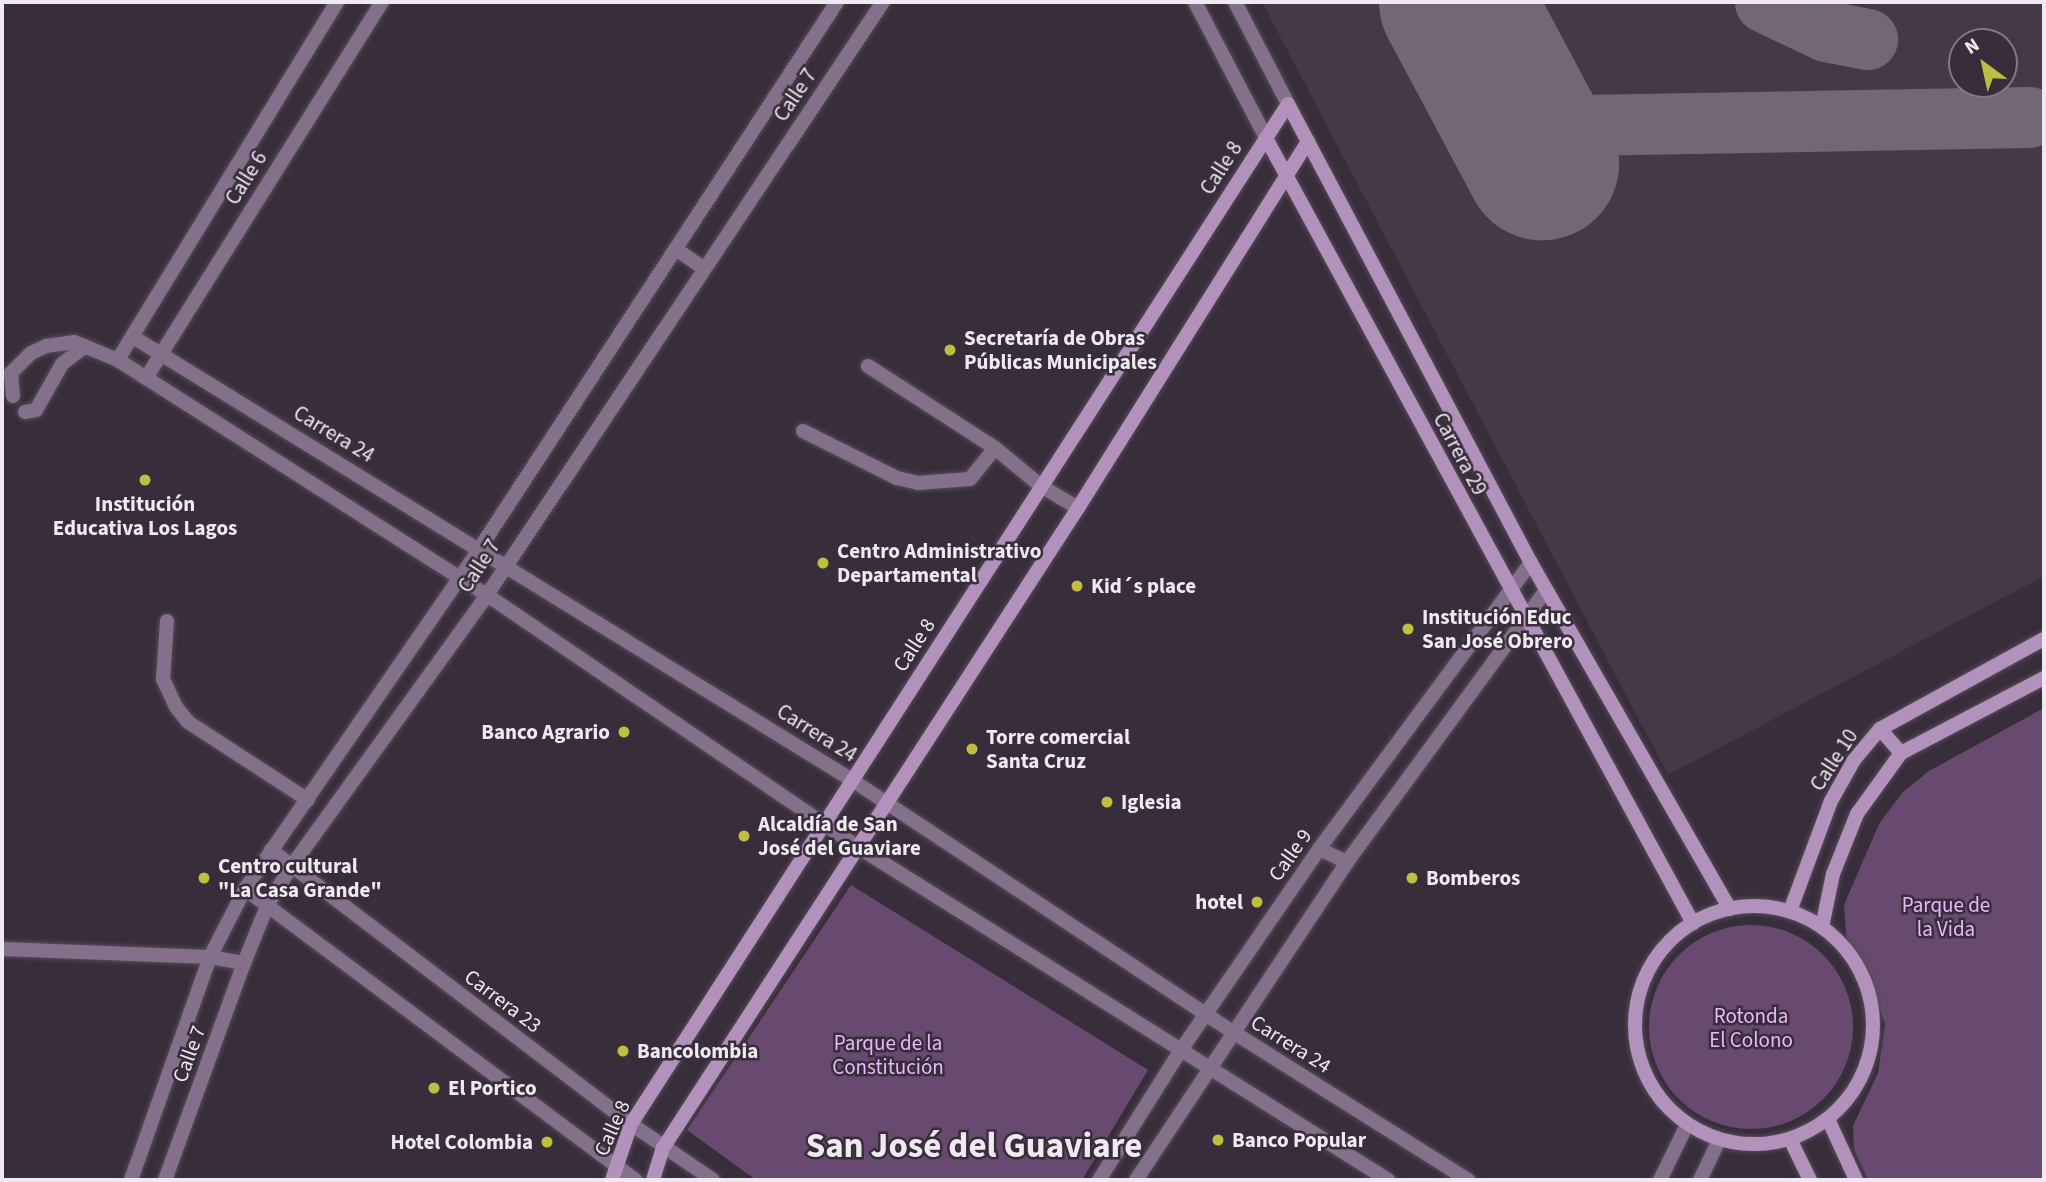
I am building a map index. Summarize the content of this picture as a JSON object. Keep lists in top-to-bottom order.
{
  "streets": {
    "main road": ["Calle 8", "Carrera 29", "Calle 10"],
    "street": [
      "Calle 7",
      "Calle 6",
      "Carrera 24",
      "Calle 9",
      "Carrera 23"
    ]
  },
  "crossings": [
    ["Calle 7", "Carrera 24"],
    ["Calle 7", "Carrera 23"],
    ["Calle 8", "Carrera 24"],
    ["Calle 8", "Carrera 29"],
    ["Calle 8", "Carrera 23"],
    ["Calle 6", "Carrera 24"],
    ["Carrera 24", "Calle 9"],
    ["Carrera 29", "Calle 10"],
    ["Carrera 29", "Calle 9"]
  ],
  "districts": ["San José del Guaviare"],
  "parks": ["Parque de la Vida", "Rotonda El Colono", "Parque de la Constitución"],
  "places": [
    "Secretaría de Obras Públicas Municipales",
    "Institución Educativa Los Lagos",
    "Centro Administrativo Departamental",
    "Kid´s place",
    "Institución Educ San José Obrero",
    "Banco Agrario",
    "Torre comercial Santa Cruz",
    "Iglesia",
    "Alcaldía de San José del Guaviare",
    "Centro cultural \"La Casa Grande\"",
    "Bomberos",
    "hotel",
    "Bancolombia",
    "El Portico",
    "Banco Popular",
    "Hotel Colombia"
  ],
  "north": "top left"
}
